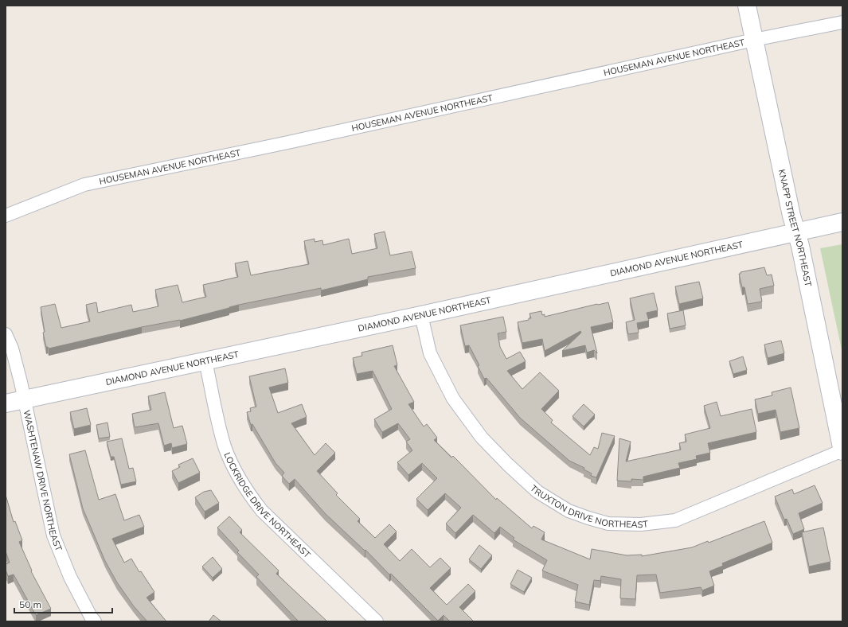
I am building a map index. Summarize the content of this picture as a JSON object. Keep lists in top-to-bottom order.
{
  "streets": {
    "street": [
      "HOUSEMAN AVENUE NORTHEAST",
      "KNAPP STREET NORTHEAST",
      "DIAMOND AVENUE NORTHEAST",
      "WASHTENAW DRIVE NORTHEAST",
      "LOCKRIDGE DRIVE NORTHEAST",
      "TRUXTON DRIVE NORTHEAST"
    ]
  },
  "crossings": [
    ["HOUSEMAN AVENUE NORTHEAST", "KNAPP STREET NORTHEAST"],
    ["KNAPP STREET NORTHEAST", "DIAMOND AVENUE NORTHEAST"],
    ["KNAPP STREET NORTHEAST", "TRUXTON DRIVE NORTHEAST"],
    ["DIAMOND AVENUE NORTHEAST", "WASHTENAW DRIVE NORTHEAST"],
    ["DIAMOND AVENUE NORTHEAST", "LOCKRIDGE DRIVE NORTHEAST"],
    ["DIAMOND AVENUE NORTHEAST", "TRUXTON DRIVE NORTHEAST"]
  ],
  "scale_bar": "50 m"
}
